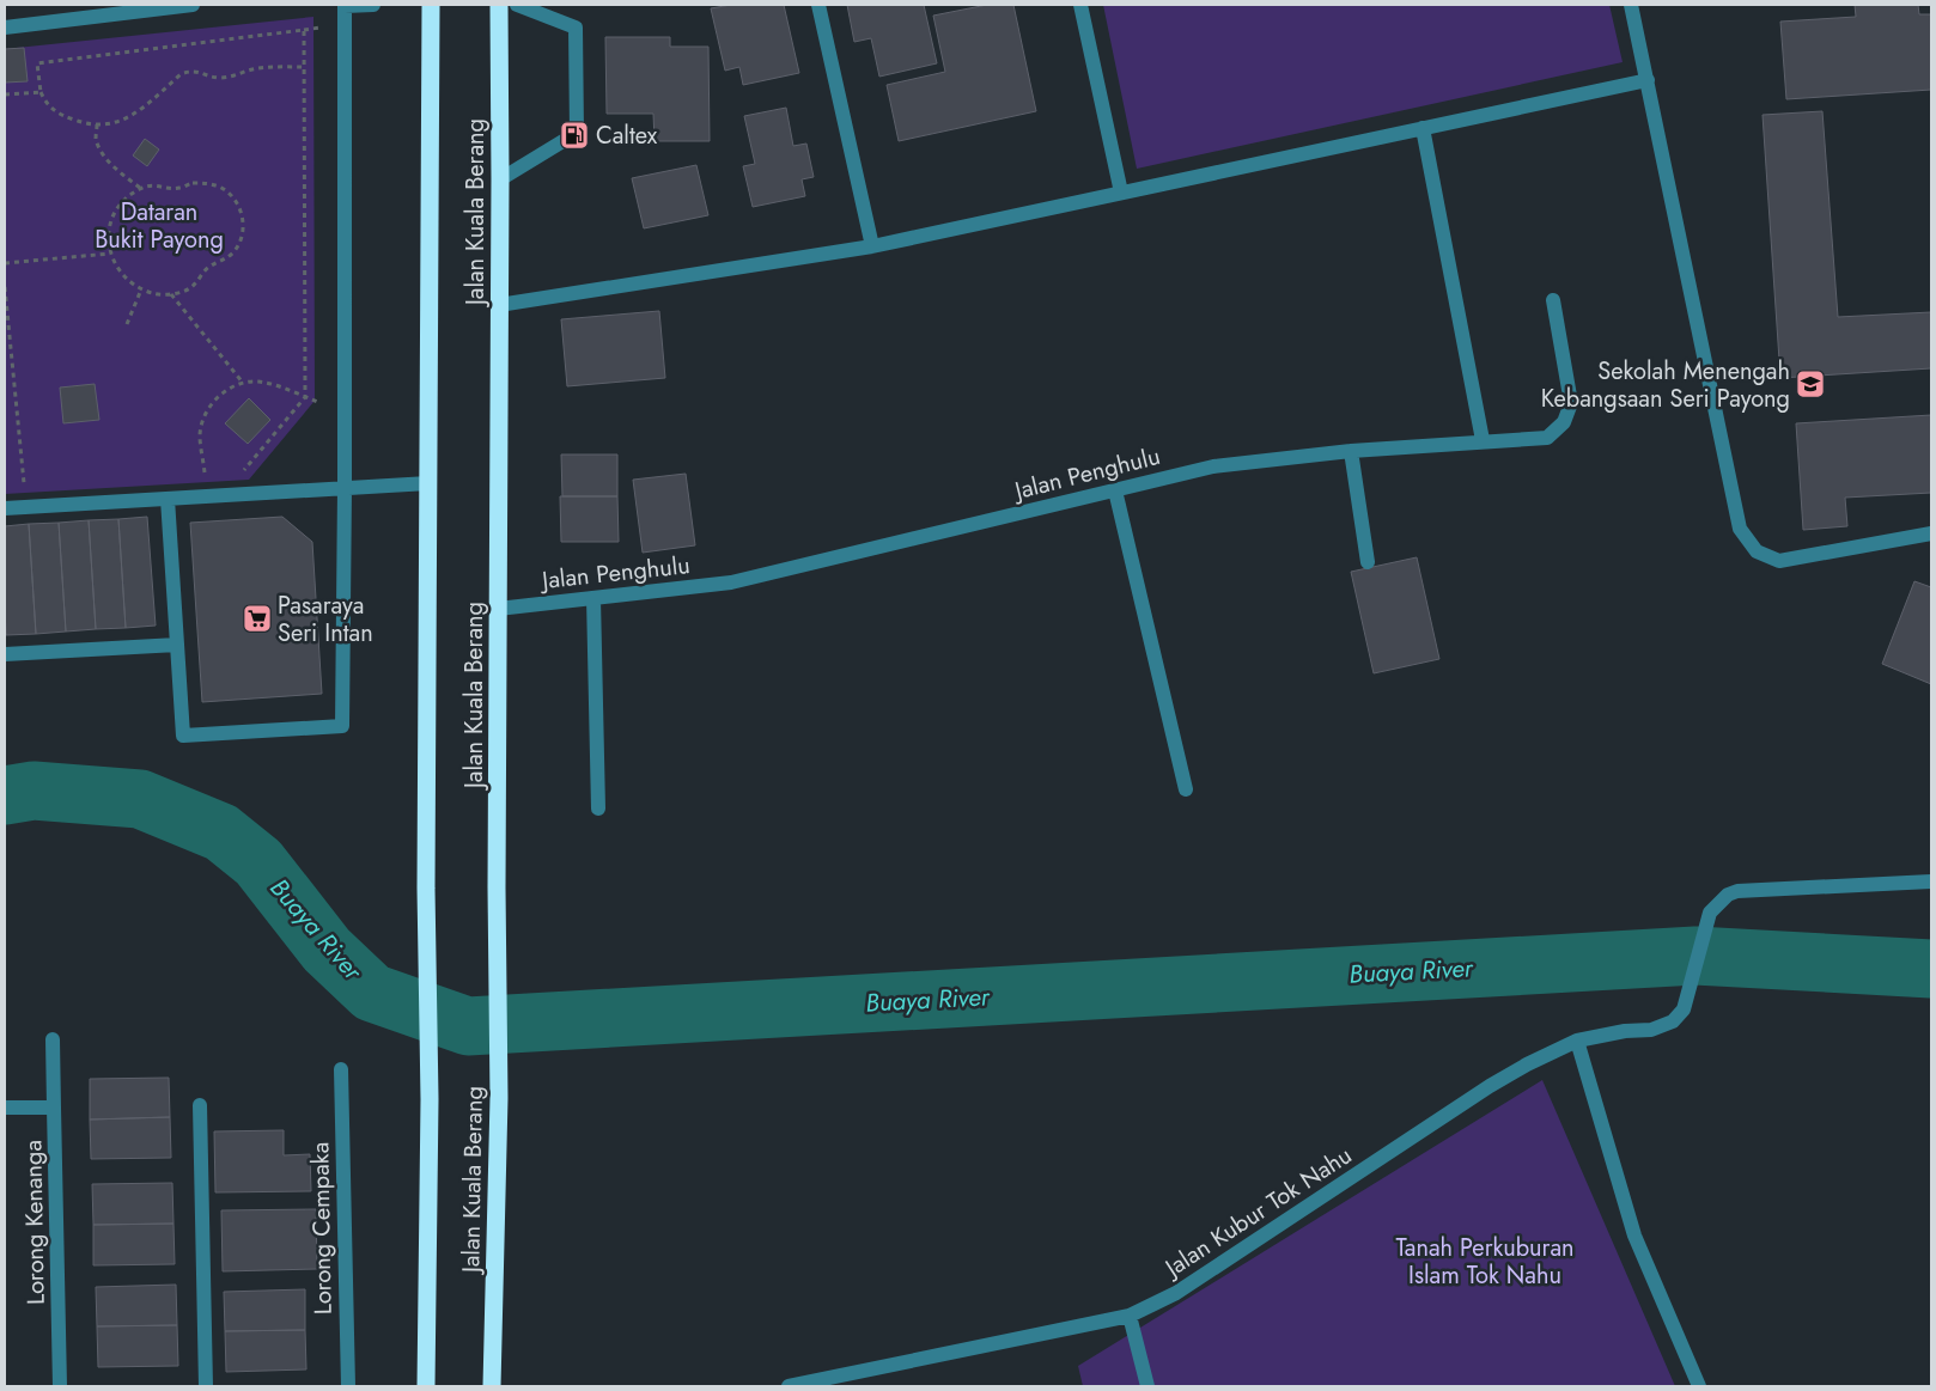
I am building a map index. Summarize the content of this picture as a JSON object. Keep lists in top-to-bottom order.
{
  "streets": {
    "highway": ["Jalan Kuala Berang"],
    "street": [
      "Jalan Penghulu",
      "Jalan Kubur Tok Nahu",
      "Lorong Kenanga",
      "Lorong Cempaka"
    ]
  },
  "crossings": [
    ["Jalan Kuala Berang", "Jalan Penghulu"]
  ],
  "water": ["Buaya River"],
  "parks": ["Dataran Bukit Payong", "Tanah Perkuburan Islam Tok Nahu"],
  "places": {
    "fuel station": ["Caltex"],
    "school or university": ["Sekolah Menengah Kebangsaan Seri Payong"],
    "supermarket": ["Pasaraya Seri Intan"]
  }
}
